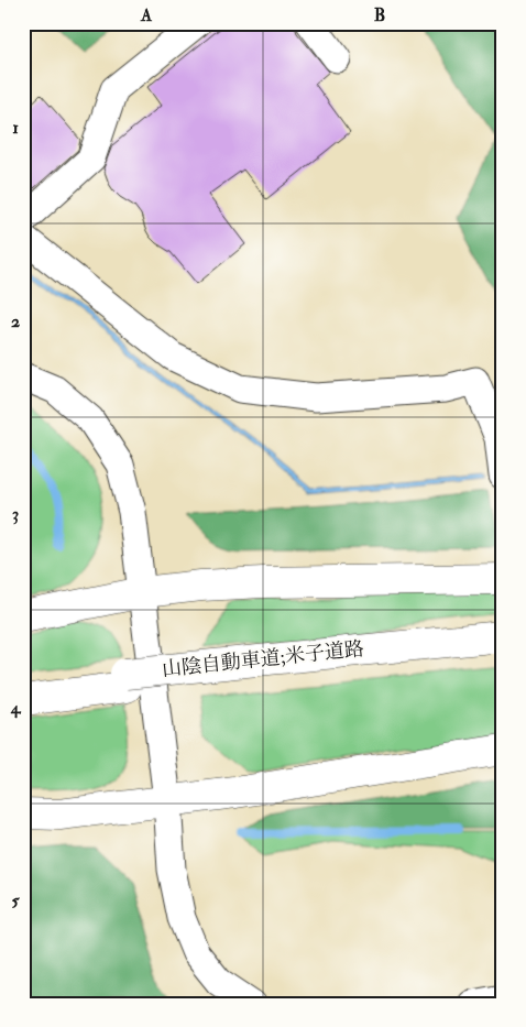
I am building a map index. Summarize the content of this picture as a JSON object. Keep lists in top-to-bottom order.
{
  "streets": {
    "highway": ["山陰自動車道;米子道路"]
  },
  "grid": {
    "columns": ["A", "B"],
    "rows": [
      "1",
      "2",
      "3",
      "4",
      "5"
    ]
  }
}
